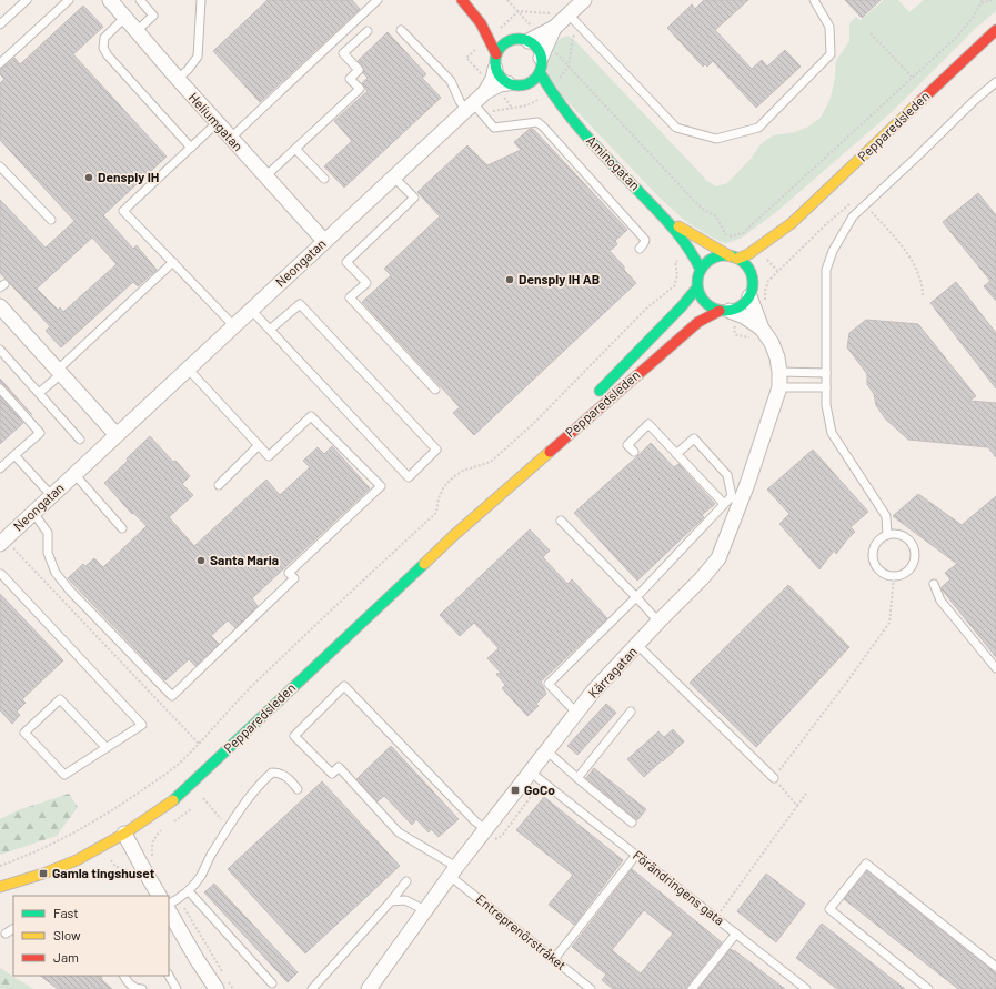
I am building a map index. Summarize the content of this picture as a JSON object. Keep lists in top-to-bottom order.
{
  "streets": {
    "street": [
      "Heliumgatan",
      "Pepparedsleden",
      "Aminogatan",
      "Neongatan",
      "Kärragatan"
    ],
    "lane": ["Förändringens gata", "Entreprenörstråket"]
  },
  "crossings": [
    ["Heliumgatan", "Neongatan"],
    ["Pepparedsleden", "Aminogatan"],
    ["Pepparedsleden", "Kärragatan"],
    ["Aminogatan", "Neongatan"],
    ["Aminogatan", "Kärragatan"],
    ["Kärragatan", "Förändringens gata"],
    ["Kärragatan", "Entreprenörstråket"]
  ],
  "places": {
    "other": ["Densply IH", "Densply IH AB", "Santa Maria"],
    "transit": ["GoCo", "Gamla tingshuset"]
  },
  "legend": ["Fast", "Slow", "Jam"]
}
